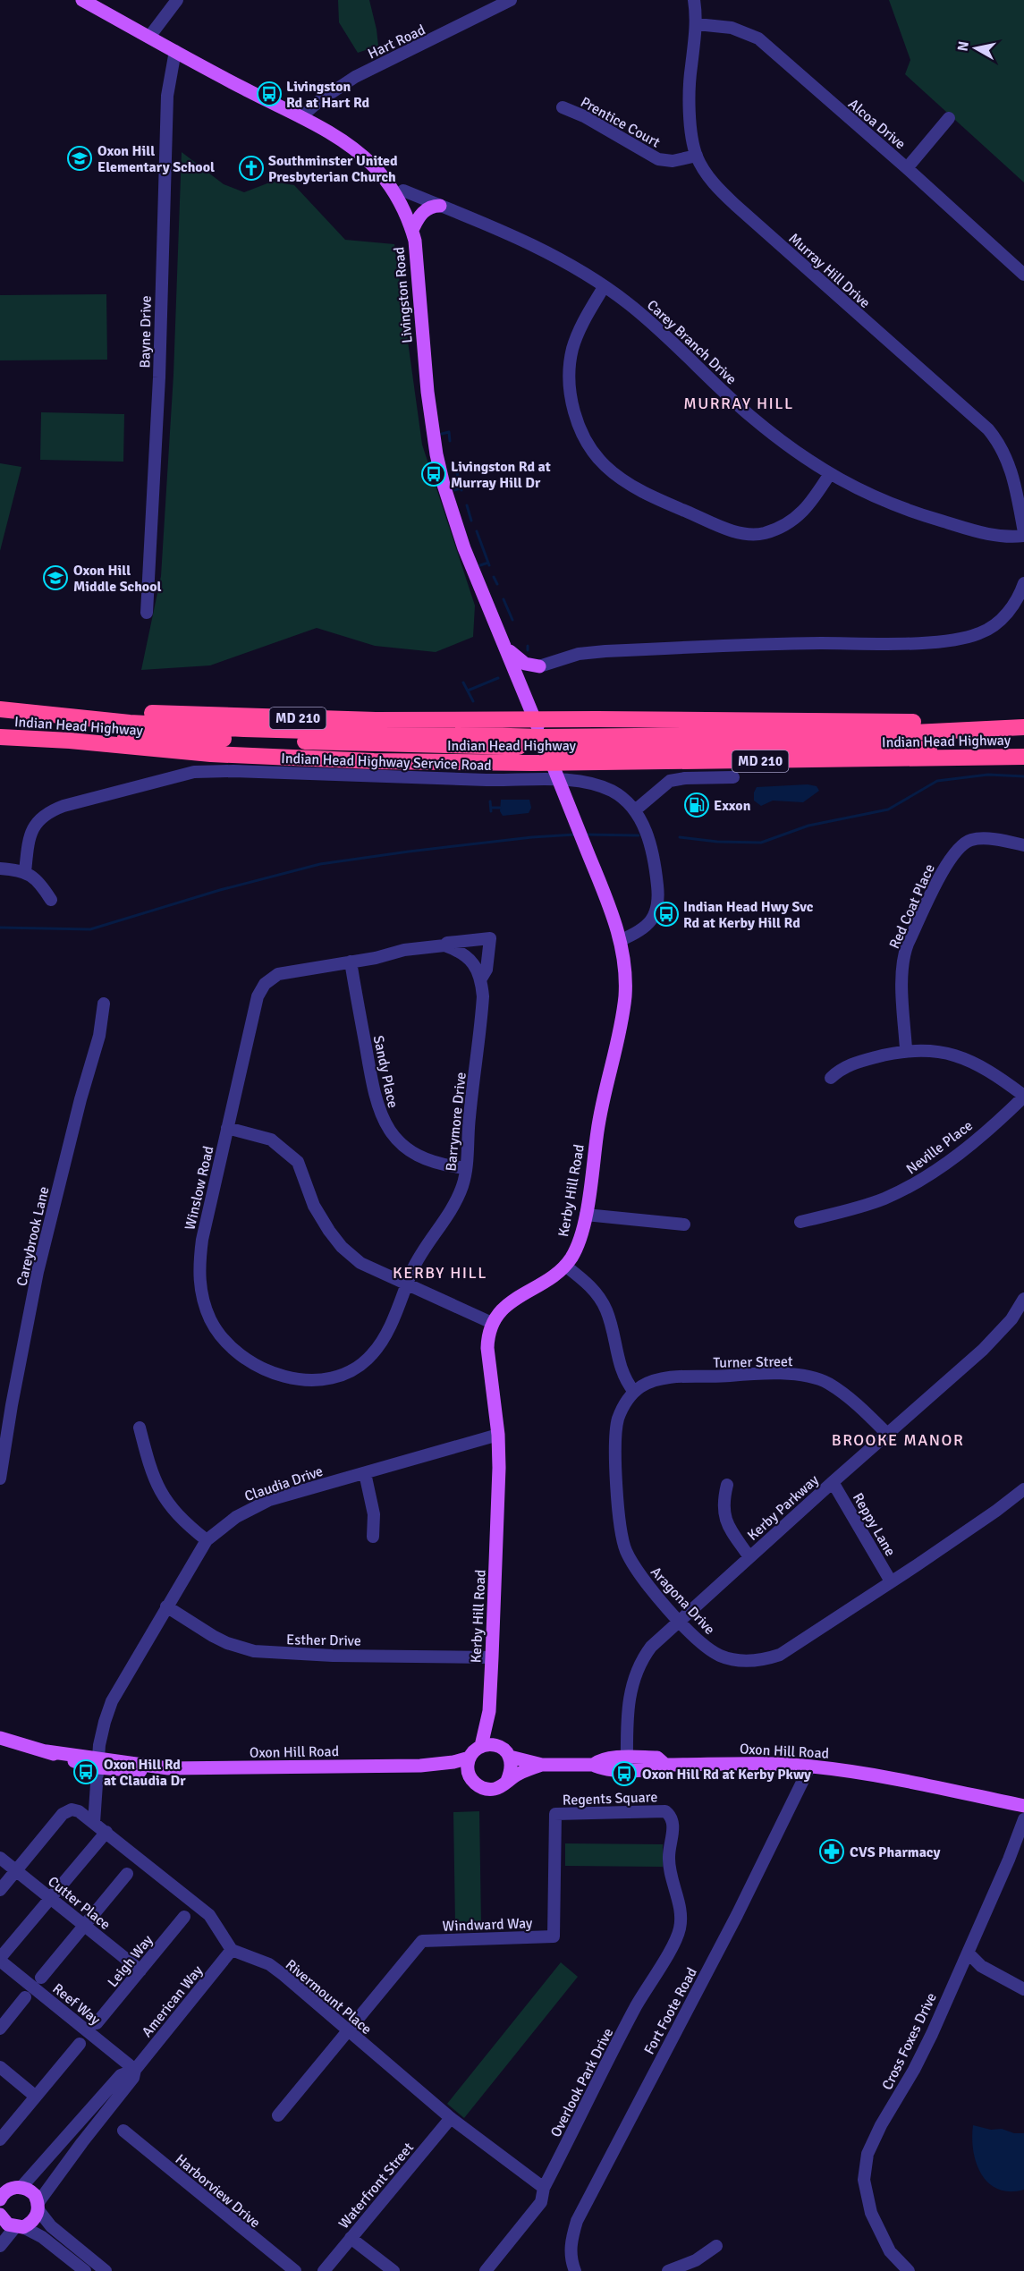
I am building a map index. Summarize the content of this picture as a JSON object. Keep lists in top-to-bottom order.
{
  "streets": {
    "highway": ["MD 210", "Indian Head Highway"],
    "main road": ["Livingston Road", "Kerby Hill Road", "Oxon Hill Road"],
    "street": [
      "Hart Road",
      "Prentice Court",
      "Alcoa Drive",
      "Murray Hill Drive",
      "Bayne Drive",
      "Carey Branch Drive",
      "Indian Head Highway Service Road",
      "Red Coat Place",
      "Sandy Place",
      "Barrymore Drive",
      "Neville Place",
      "Winslow Road",
      "Careybrook Lane",
      "Turner Street",
      "Claudia Drive",
      "Kerby Parkway",
      "Reppy Lane",
      "Aragona Drive",
      "Esther Drive",
      "Regents Square",
      "Cutter Place",
      "Windward Way",
      "Leigh Way",
      "Rivermount Place",
      "American Way",
      "Reef Way",
      "Fort Foote Road",
      "Cross Foxes Drive",
      "Overlook Park Drive",
      "Waterfront Street",
      "Harborview Drive"
    ]
  },
  "crossings": [
    ["Hart Road", "Livingston Road"],
    ["Prentice Court", "Murray Hill Drive"],
    ["Alcoa Drive", "Murray Hill Drive"],
    ["Murray Hill Drive", "Carey Branch Drive"],
    ["Livingston Road", "Bayne Drive"],
    ["Livingston Road", "Carey Branch Drive"],
    ["Livingston Road", "Kerby Hill Road"],
    ["Indian Head Highway Service Road", "Kerby Hill Road"],
    ["Sandy Place", "Barrymore Drive"],
    ["Sandy Place", "Winslow Road"],
    ["Barrymore Drive", "Winslow Road"],
    ["Kerby Hill Road", "Claudia Drive"],
    ["Kerby Hill Road", "Esther Drive"],
    ["Kerby Hill Road", "Oxon Hill Road"],
    ["Turner Street", "Kerby Parkway"],
    ["Turner Street", "Aragona Drive"],
    ["Claudia Drive", "Esther Drive"],
    ["Claudia Drive", "Oxon Hill Road"],
    ["Kerby Parkway", "Reppy Lane"],
    ["Kerby Parkway", "Aragona Drive"],
    ["Kerby Parkway", "Oxon Hill Road"],
    ["Reppy Lane", "Aragona Drive"],
    ["Oxon Hill Road", "Fort Foote Road"],
    ["Regents Square", "Windward Way"],
    ["Regents Square", "Overlook Park Drive"],
    ["Cutter Place", "Leigh Way"],
    ["Windward Way", "Rivermount Place"],
    ["Rivermount Place", "American Way"],
    ["Rivermount Place", "Overlook Park Drive"],
    ["Rivermount Place", "Waterfront Street"],
    ["American Way", "Reef Way"]
  ],
  "districts": ["MURRAY HILL", "KERBY HILL", "BROOKE MANOR"],
  "places": {
    "bus stop": [
      "Livingston Rd at Hart Rd",
      "Livingston Rd at Murray Hill Dr",
      "Indian Head Hwy Svc Rd at Kerby Hill Rd",
      "Oxon Hill Rd at Claudia Dr",
      "Oxon Hill Rd at Kerby Pkwy"
    ],
    "school or university": ["Oxon Hill Elementary School", "Oxon Hill Middle School"],
    "church": ["Southminster United Presbyterian Church"],
    "fuel station": ["Exxon"],
    "pharmacy": ["CVS Pharmacy"]
  },
  "north": "left"
}
